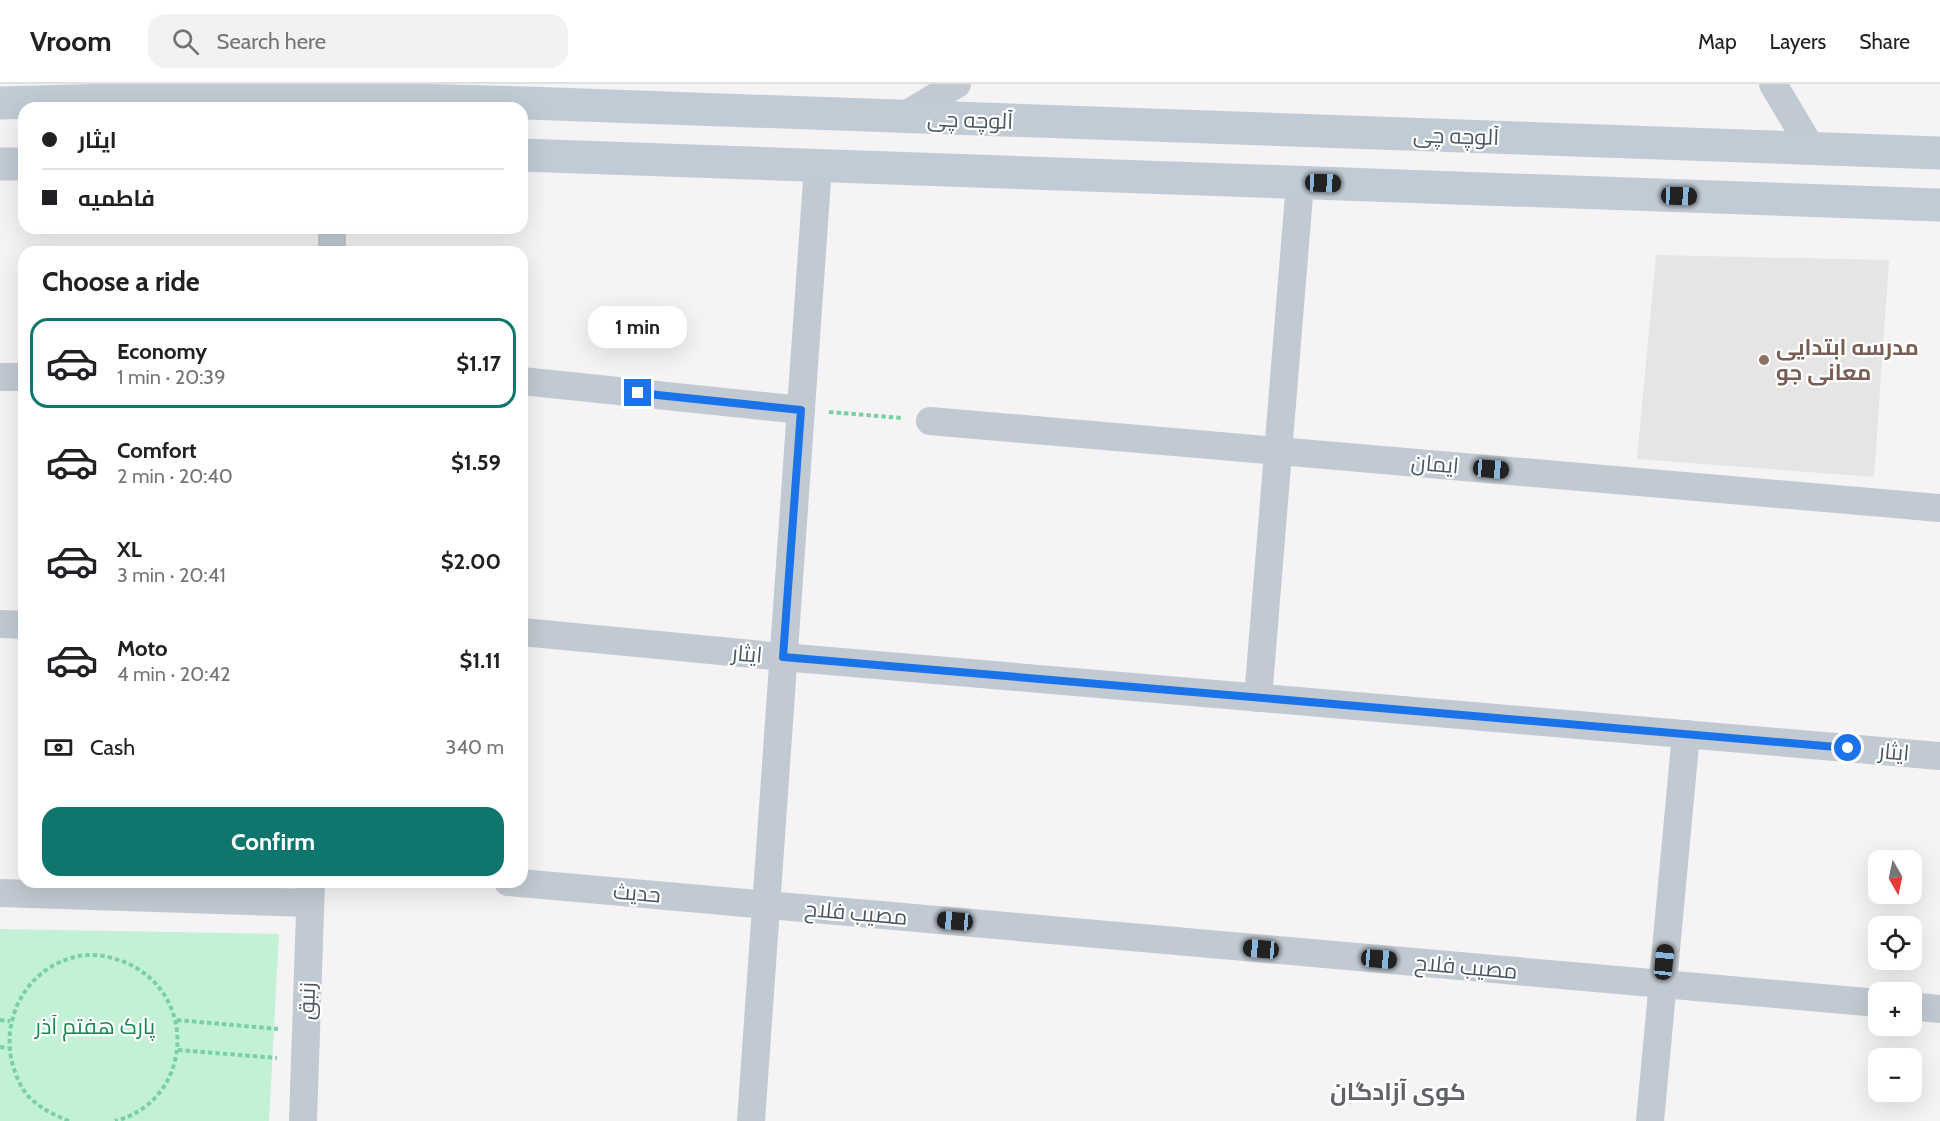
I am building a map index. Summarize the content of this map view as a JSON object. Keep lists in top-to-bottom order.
{
  "streets": {
    "street": [
      "آلوچه چی",
      "ایمان",
      "ایثار",
      "حدیث",
      "مصیب فلاح",
      "زنبق"
    ]
  },
  "crossings": [
    ["حدیث", "مصیب فلاح"]
  ],
  "districts": ["کوی آزادگان"],
  "parks": ["پارک هفتم آذر"],
  "places": ["مدرسه ابتدایی معانی جو"],
  "north": "bottom",
  "page": {
    "header": "Vroom",
    "search": "Search here",
    "nav": ["Map", "Layers", "Share"],
    "banner": ["ایثار", "فاطمیه"],
    "heading": "Choose a ride",
    "bubble": "1 min",
    "list": [
      {
        "name": "Economy",
        "note": "1 min · 20:39",
        "value": "$1.17"
      },
      {
        "name": "Comfort",
        "note": "2 min · 20:40",
        "value": "$1.59"
      },
      {
        "name": "XL",
        "note": "3 min · 20:41",
        "value": "$2.00"
      },
      {
        "name": "Moto",
        "note": "4 min · 20:42",
        "value": "$1.11"
      }
    ],
    "pay": ["Cash", "340 m"],
    "buttons": "Confirm",
    "map_buttons": ["+", "−"]
  }
}
